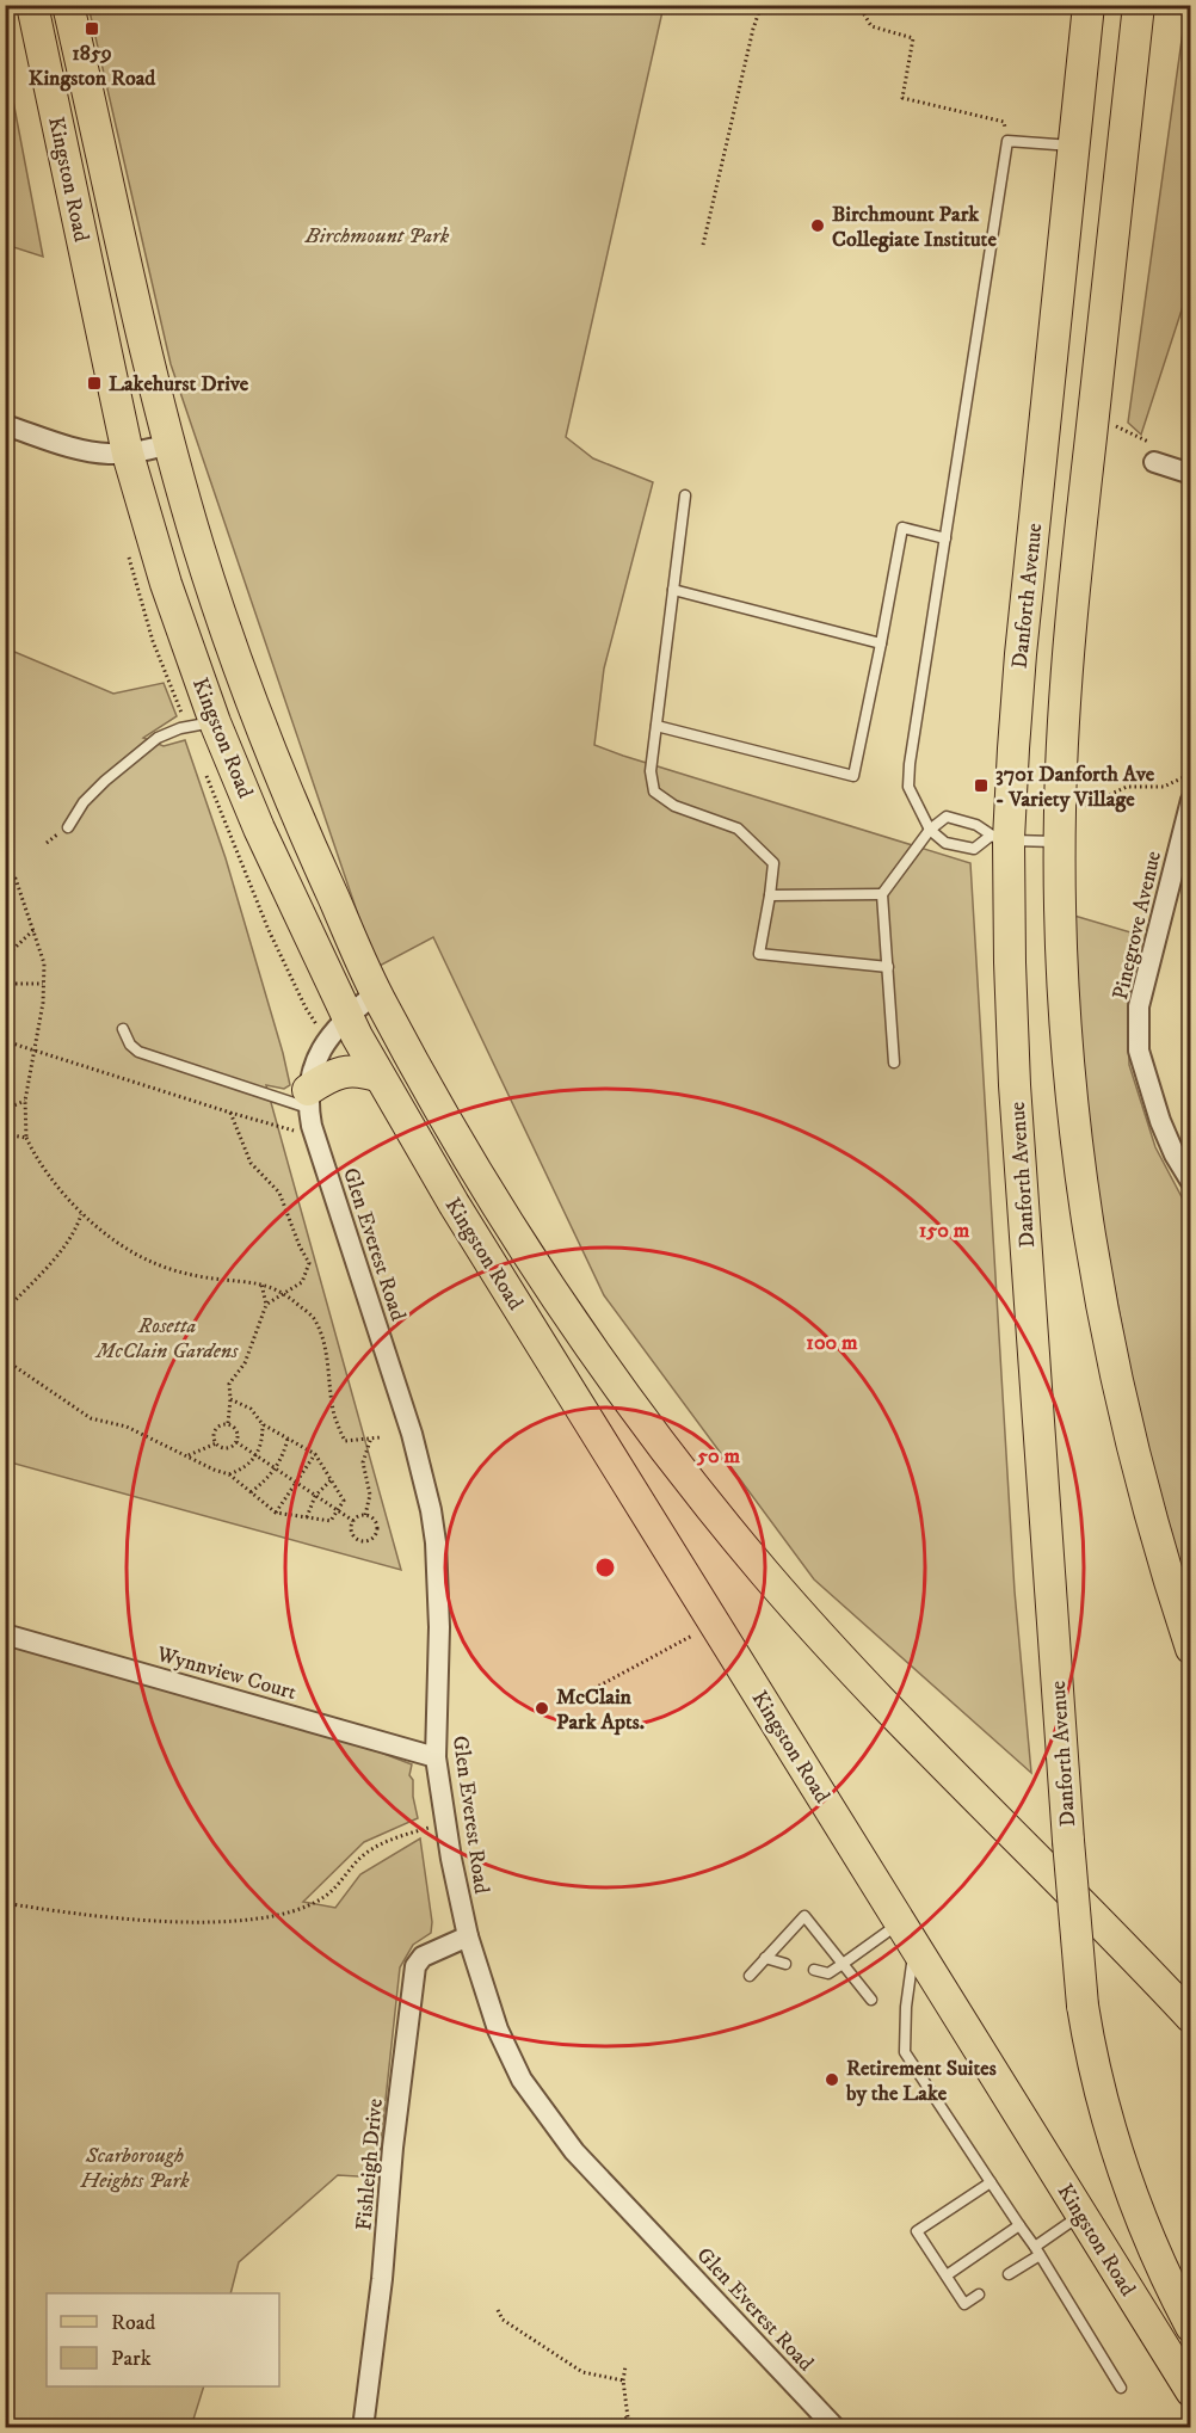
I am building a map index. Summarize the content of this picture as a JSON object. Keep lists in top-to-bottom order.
{
  "streets": {
    "main road": ["Kingston Road", "Danforth Avenue"],
    "street": [
      "Pinegrove Avenue",
      "Glen Everest Road",
      "Wynnview Court",
      "Fishleigh Drive"
    ]
  },
  "crossings": [
    ["Kingston Road", "Glen Everest Road"],
    ["Glen Everest Road", "Wynnview Court"],
    ["Glen Everest Road", "Fishleigh Drive"]
  ],
  "parks": ["Birchmount Park", "Rosetta McClain Gardens", "Scarborough Heights Park"],
  "places": {
    "transit": ["1859 Kingston Road", "Lakehurst Drive", "3701 Danforth Ave - Variety Village"],
    "other": ["Birchmount Park Collegiate Institute", "McClain Park Apts.", "Retirement Suites by the Lake"]
  },
  "legend": ["Road", "Park"],
  "rings": ["150 m", "100 m", "50 m"]
}
